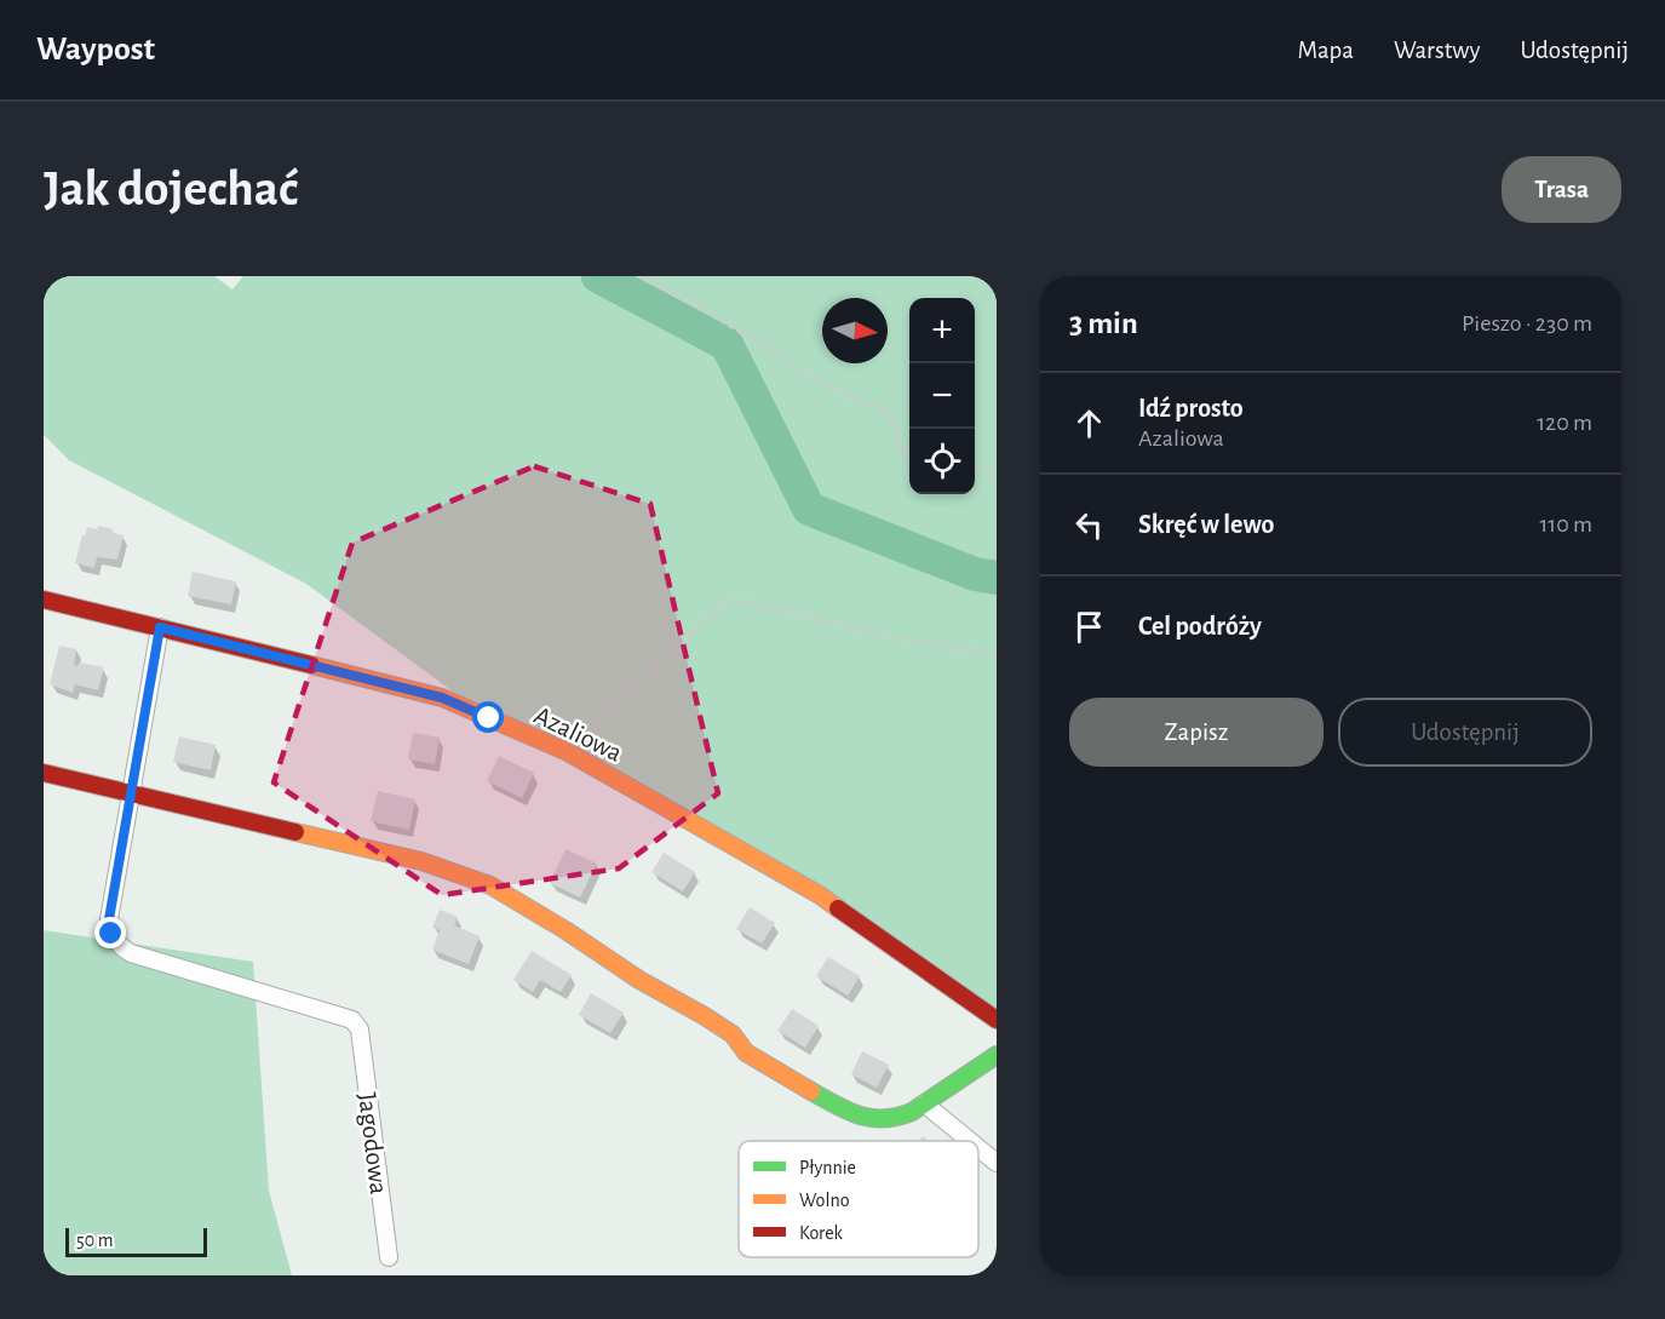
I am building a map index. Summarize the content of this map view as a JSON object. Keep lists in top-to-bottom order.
{
  "streets": {
    "street": ["Azaliowa", "Jagodowa"]
  },
  "legend": ["Płynnie", "Wolno", "Korek"],
  "scale_bar": "50 m",
  "north": "right",
  "page": {
    "header": "Waypost",
    "nav": ["Mapa", "Warstwy", "Udostępnij"],
    "buttons": [
      "Trasa",
      ["Zapisz", "Udostępnij"]
    ],
    "title": "Jak dojechać",
    "heading": ["3 min", "Pieszo · 230 m"],
    "map_buttons": ["+", "−"],
    "list": [
      ["Idź prosto", "Azaliowa", "120 m"],
      ["Skręć w lewo", "110 m"],
      "Cel podróży"
    ],
    "scale": "50 m"
  }
}
